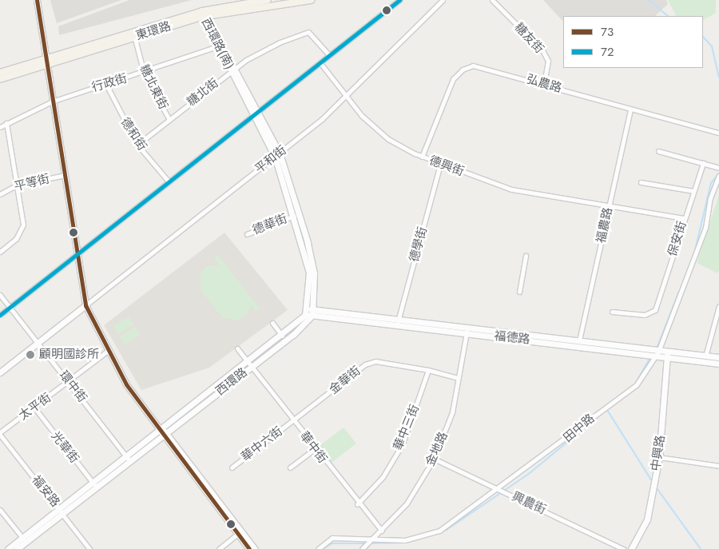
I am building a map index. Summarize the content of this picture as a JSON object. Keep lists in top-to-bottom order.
{
  "streets": {
    "main road": ["東環路"],
    "street": [
      "糖友街",
      "西環路(南)",
      "行政街",
      "弘農路",
      "糖北東街",
      "糖北街",
      "德和街",
      "平和街",
      "德興街",
      "平等街",
      "德華街",
      "福農路",
      "保安街",
      "德學街",
      "福德路",
      "金華街",
      "西環路",
      "環中街",
      "太平街",
      "華中三街",
      "田中路",
      "華中六街",
      "光華街",
      "華中街",
      "金地路",
      "中興路",
      "福安路",
      "興農街"
    ]
  },
  "crossings": [
    ["東環路", "西環路(南)"],
    ["東環路", "糖北東街"],
    ["糖友街", "弘農路"],
    ["西環路(南)", "行政街"],
    ["西環路(南)", "糖北街"],
    ["西環路(南)", "平和街"],
    ["行政街", "糖北東街"],
    ["行政街", "德和街"],
    ["弘農路", "德興街"],
    ["弘農路", "福農路"],
    ["糖北東街", "糖北街"],
    ["糖北街", "德和街"],
    ["平和街", "德興街"],
    ["德興街", "福農路"],
    ["德興街", "保安街"],
    ["德興街", "德學街"],
    ["福農路", "福德路"],
    ["德學街", "福德路"],
    ["福德路", "西環路"],
    ["福德路", "田中路"],
    ["福德路", "金地路"],
    ["福德路", "中興路"],
    ["金華街", "華中三街"],
    ["金華街", "華中六街"],
    ["金華街", "華中街"],
    ["西環路", "環中街"],
    ["西環路", "光華街"],
    ["西環路", "華中街"],
    ["西環路", "福安路"],
    ["環中街", "太平街"],
    ["太平街", "光華街"],
    ["太平街", "福安路"],
    ["華中三街", "華中街"],
    ["田中路", "金地路"],
    ["田中路", "興農街"],
    ["華中六街", "華中街"],
    ["華中街", "金地路"],
    ["金地路", "興農街"]
  ],
  "places": ["顧明國診所"],
  "lines": ["transit line 73", "transit line 72"],
  "legend": ["73", "72"]
}
